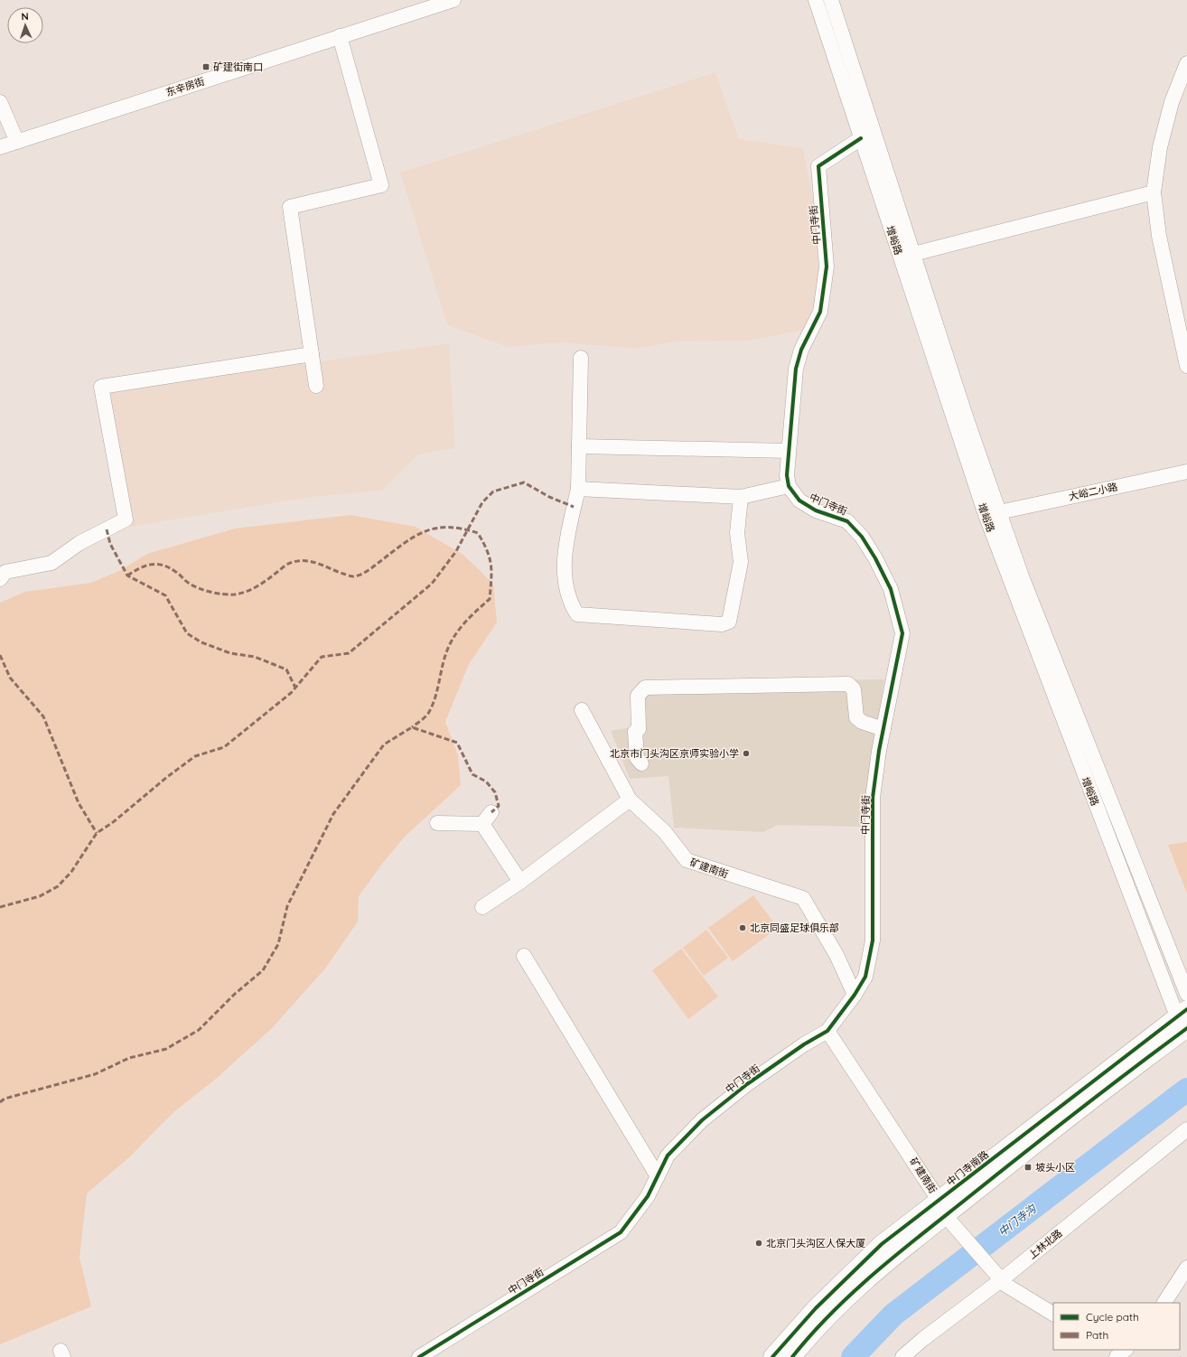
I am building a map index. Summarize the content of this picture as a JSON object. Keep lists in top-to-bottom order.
{
  "streets": {
    "street": [
      "东辛房街",
      "中门寺街",
      "增峪路",
      "大峪二小路",
      "矿建南街",
      "上林北路"
    ],
    "cycle path": ["中门寺南路"]
  },
  "crossings": [
    ["中门寺街", "增峪路"],
    ["中门寺街", "矿建南街"],
    ["增峪路", "大峪二小路"],
    ["矿建南街", "上林北路"]
  ],
  "water": ["中门寺沟"],
  "places": {
    "transit": ["矿建街南口", "坡头小区"],
    "other": ["北京市门头沟区京师实验小学", "北京同盛足球俱乐部", "北京门头沟区人保大厦"]
  },
  "legend": ["Cycle path", "Path"],
  "north": "top"
}
